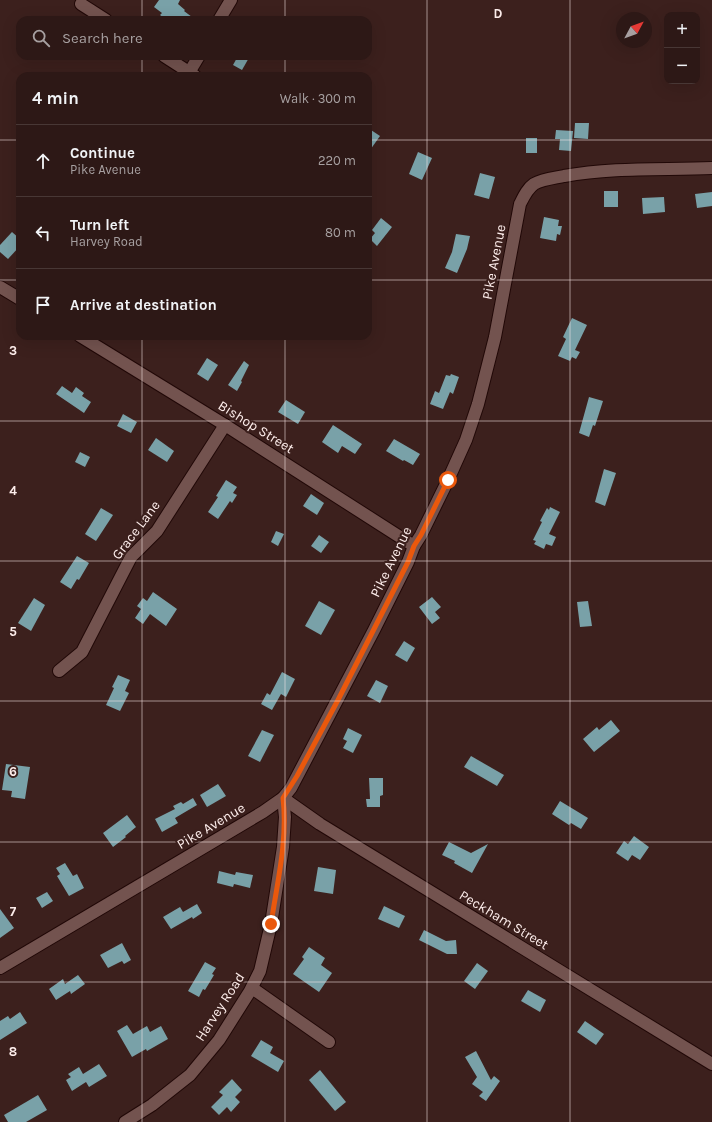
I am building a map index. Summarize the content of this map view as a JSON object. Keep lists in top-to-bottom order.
{
  "streets": {
    "street": [
      "Pike Avenue",
      "Bishop Street",
      "Grace Lane",
      "Peckham Street",
      "Harvey Road"
    ]
  },
  "crossings": [
    ["Pike Avenue", "Bishop Street"],
    ["Pike Avenue", "Peckham Street"],
    ["Pike Avenue", "Harvey Road"],
    ["Bishop Street", "Grace Lane"],
    ["Peckham Street", "Harvey Road"]
  ],
  "north": "top right",
  "page": {
    "map_buttons": ["+", "−"],
    "search": "Search here",
    "heading": ["4 min", "Walk · 300 m"],
    "list": [
      ["Continue", "Pike Avenue", "220 m"],
      ["Turn left", "Harvey Road", "80 m"],
      "Arrive at destination"
    ]
  },
  "grid": {
    "columns": ["D"],
    "rows": [
      "3",
      "4",
      "5",
      "6",
      "7",
      "8"
    ]
  }
}
